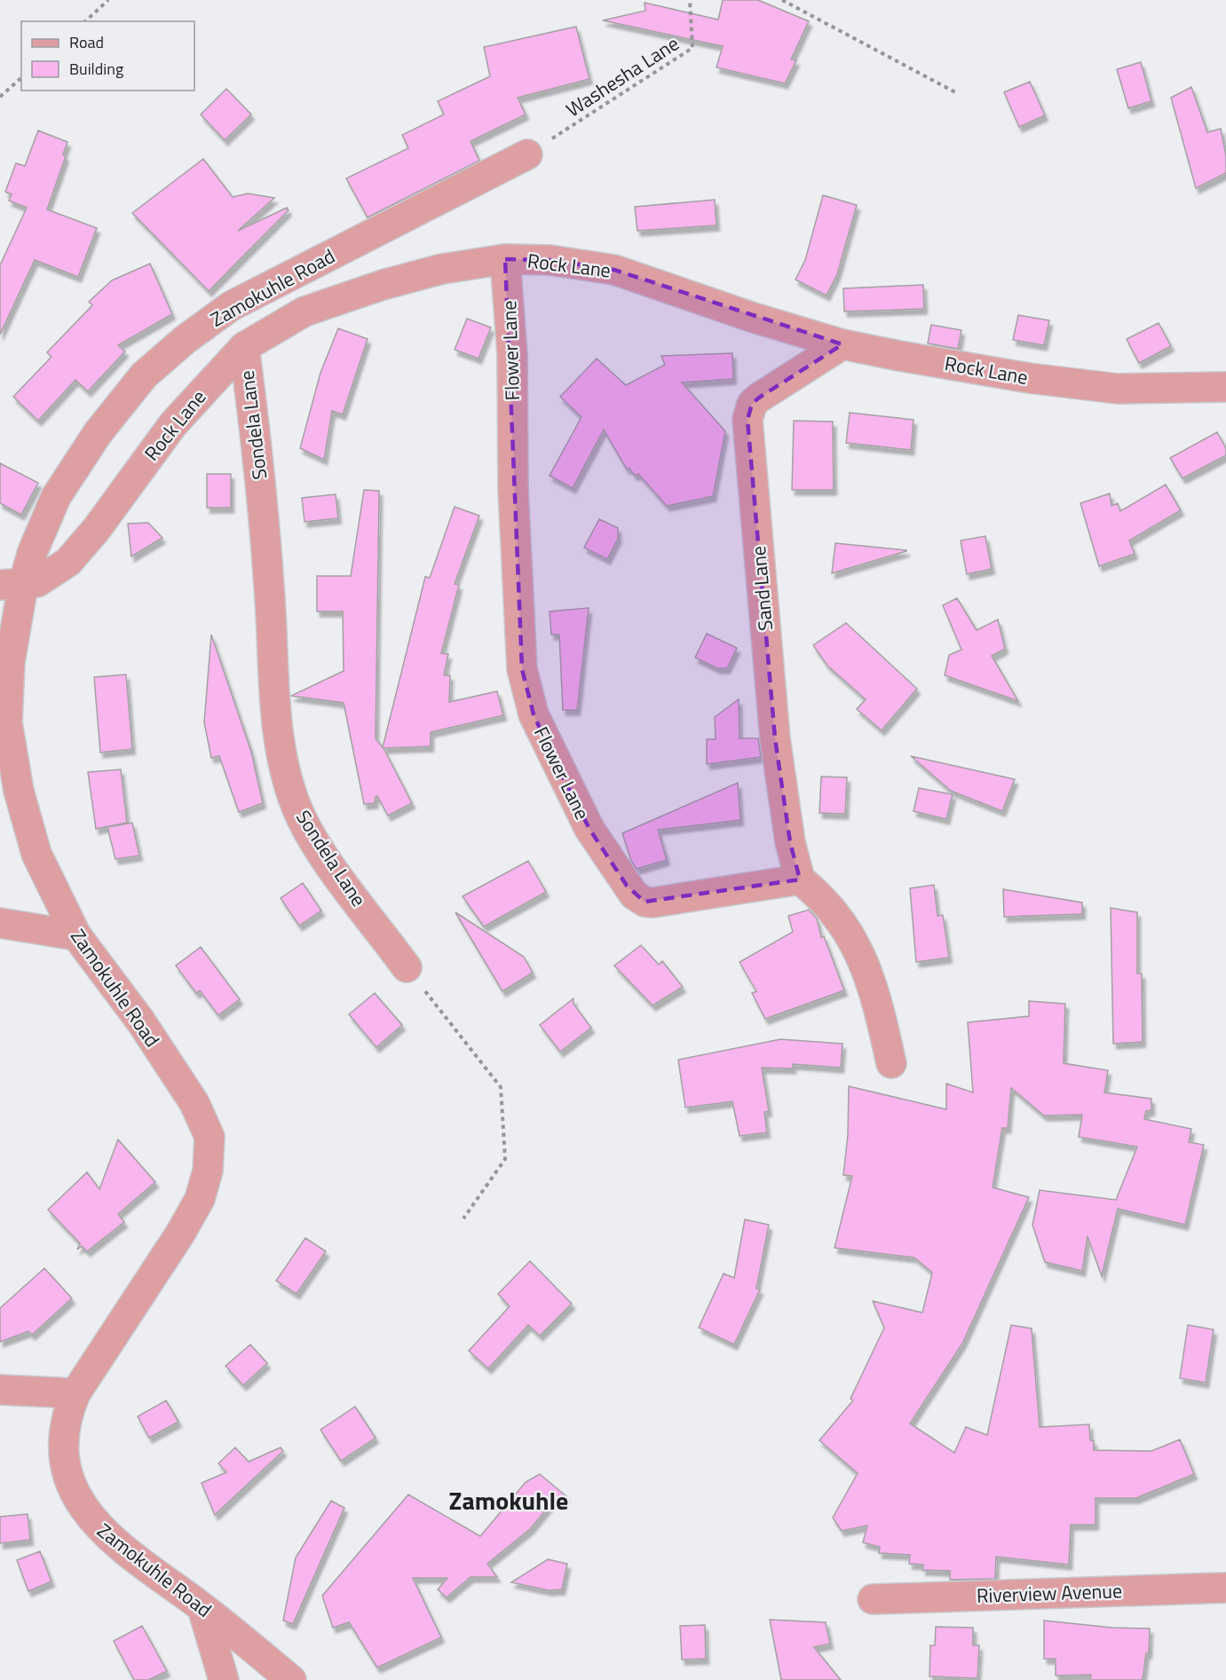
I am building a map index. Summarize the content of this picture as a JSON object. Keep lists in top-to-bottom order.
{
  "streets": {
    "street": [
      "Rock Lane",
      "Zamokuhle Road",
      "Flower Lane",
      "Sondela Lane",
      "Sand Lane",
      "Riverview Avenue"
    ],
    "path": ["Washesha Lane"]
  },
  "crossings": [
    ["Washesha Lane", "Zamokuhle Road"],
    ["Rock Lane", "Zamokuhle Road"],
    ["Rock Lane", "Flower Lane"],
    ["Rock Lane", "Sondela Lane"],
    ["Rock Lane", "Sand Lane"],
    ["Flower Lane", "Sand Lane"]
  ],
  "districts": ["Zamokuhle"],
  "legend": ["Road", "Building"]
}
